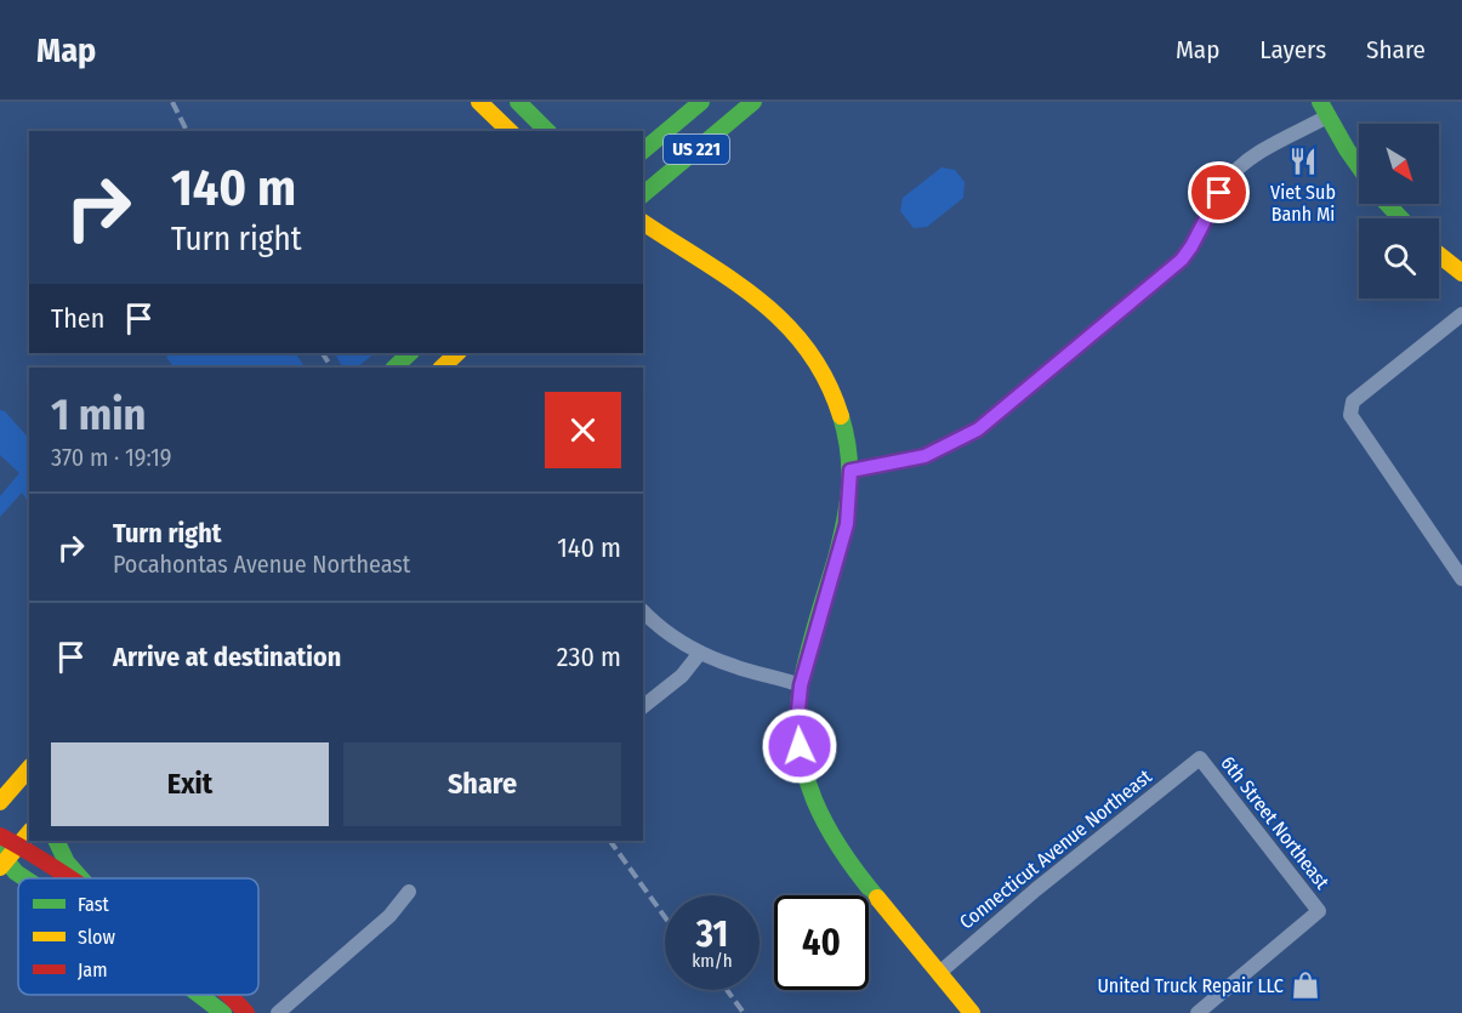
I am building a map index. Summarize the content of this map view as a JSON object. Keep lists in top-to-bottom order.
{
  "streets": {
    "main road": ["US 221"],
    "street": ["6th Street Northeast", "Connecticut Avenue Northeast"]
  },
  "crossings": [
    ["6th Street Northeast", "Connecticut Avenue Northeast"]
  ],
  "places": {
    "restaurant": ["Viet Sub Banh Mi"],
    "shop": ["United Truck Repair LLC"]
  },
  "legend": ["Fast", "Slow", "Jam"],
  "north": "bottom right",
  "page": {
    "header": "Map",
    "nav": ["Map", "Layers", "Share"],
    "turn": ["140 m", "Turn right"],
    "then": "Then",
    "heading": ["1 min", "370 m · 19:19"],
    "list": [
      {
        "name": "Turn right",
        "note": "Pocahontas Avenue Northeast",
        "value": "140 m"
      },
      {
        "name": "Arrive at destination",
        "value": "230 m"
      }
    ],
    "buttons": ["Exit", "Share"],
    "speed": "31 km/h",
    "limit": "40"
  }
}
